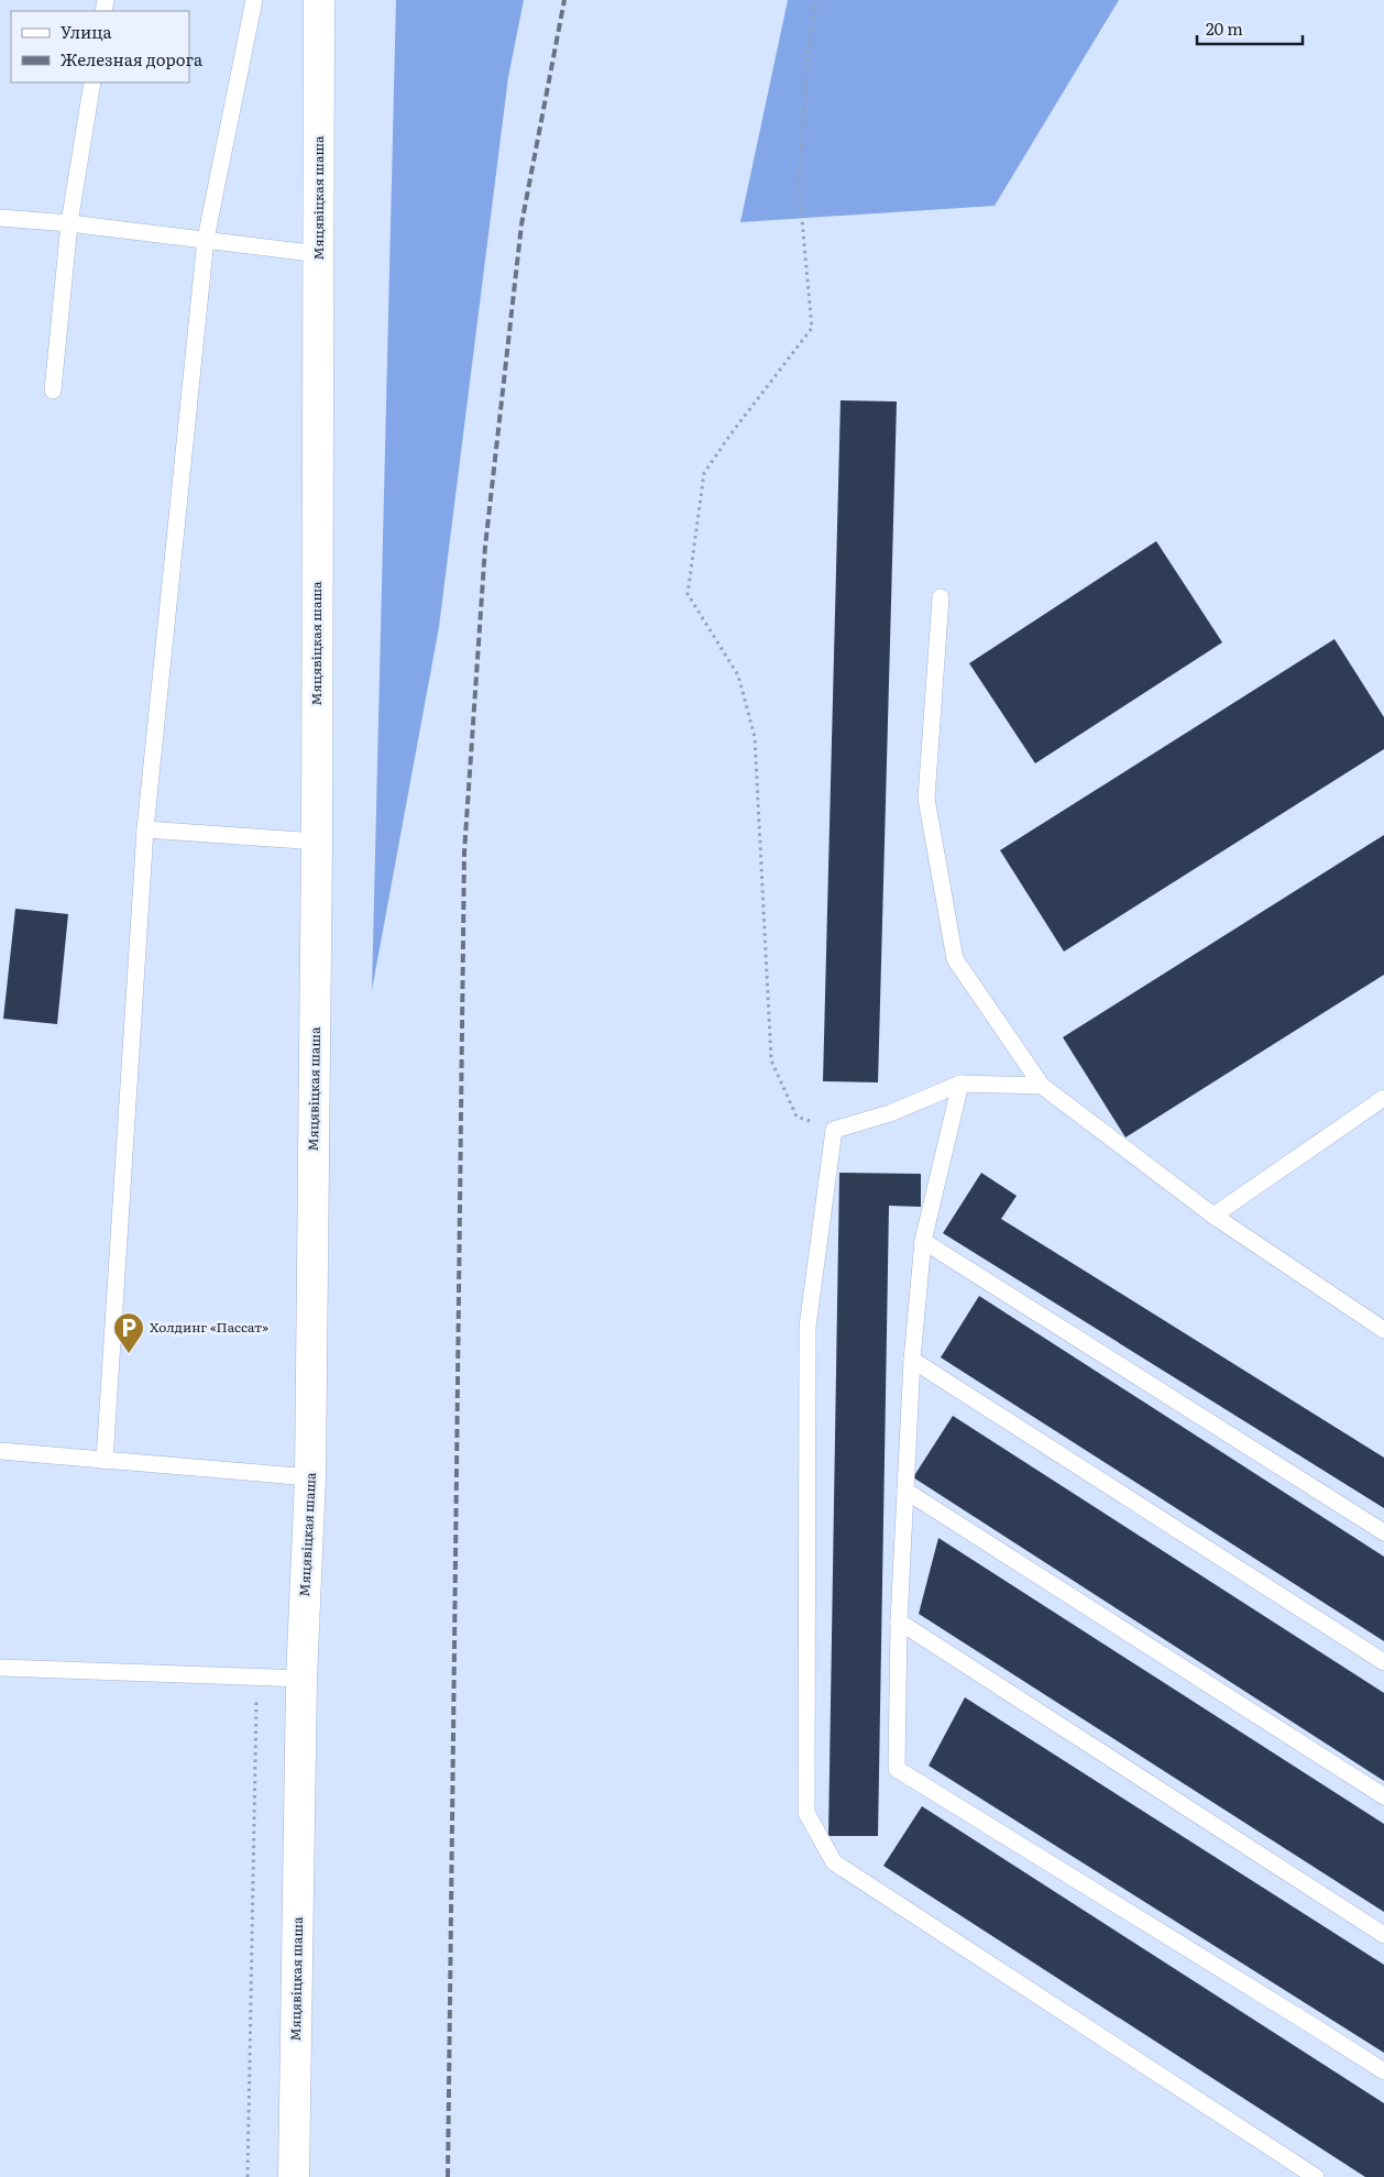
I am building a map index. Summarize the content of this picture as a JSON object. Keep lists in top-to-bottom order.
{
  "streets": {
    "main road": ["Мяцявіцкая шаша"]
  },
  "places": {
    "parking": ["Холдинг «Пассат»"]
  },
  "legend": ["Улица", "Железная дорога"],
  "scale_bar": "20 m"
}
